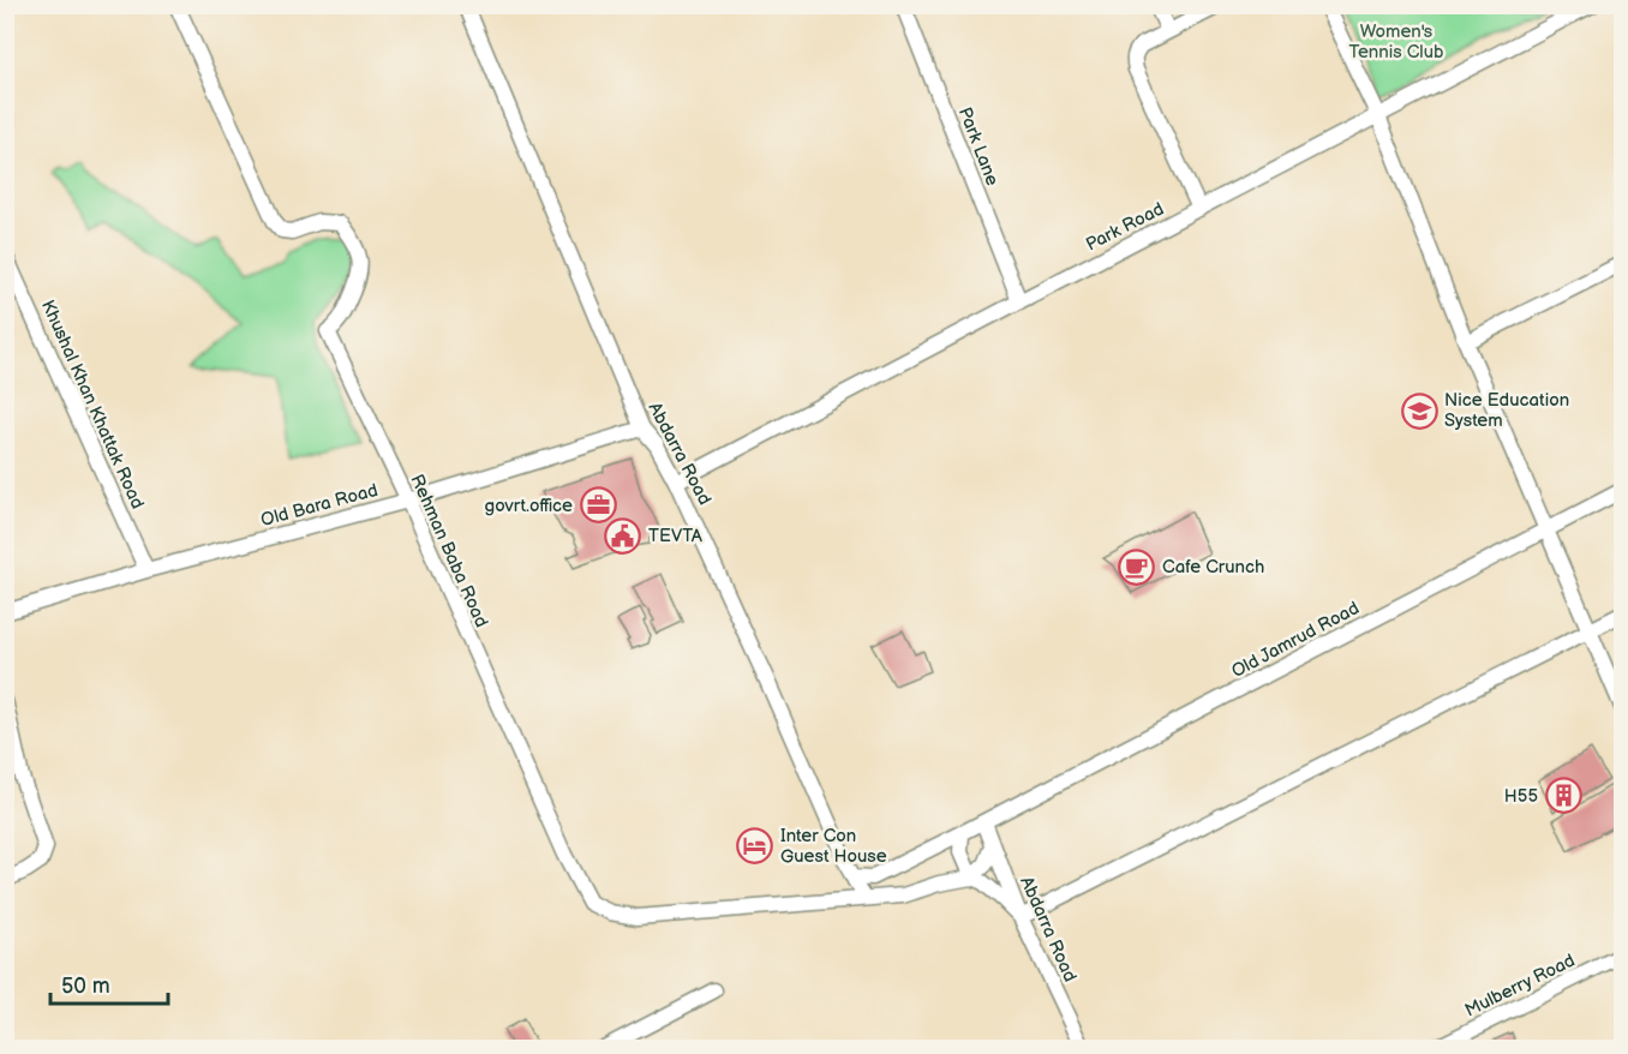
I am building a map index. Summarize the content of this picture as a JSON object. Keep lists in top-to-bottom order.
{
  "streets": {
    "street": [
      "Park Lane",
      "Park Road",
      "Khushal Khan Khattak Road",
      "Abdarra Road",
      "Old Bara Road",
      "Rehman Baba Road",
      "Old Jamrud Road",
      "Mulberry Road"
    ]
  },
  "crossings": [
    ["Park Lane", "Park Road"],
    ["Park Road", "Abdarra Road"],
    ["Khushal Khan Khattak Road", "Old Bara Road"],
    ["Abdarra Road", "Old Bara Road"],
    ["Abdarra Road", "Old Jamrud Road"],
    ["Old Bara Road", "Rehman Baba Road"]
  ],
  "parks": ["Women's Tennis Club"],
  "places": {
    "school or university": ["Nice Education System"],
    "office": ["govrt.office"],
    "public building": ["TEVTA"],
    "cafe": ["Cafe Crunch"],
    "building": ["H55"],
    "hotel": ["Inter Con Guest House"]
  },
  "scale_bar": "50 m"
}
